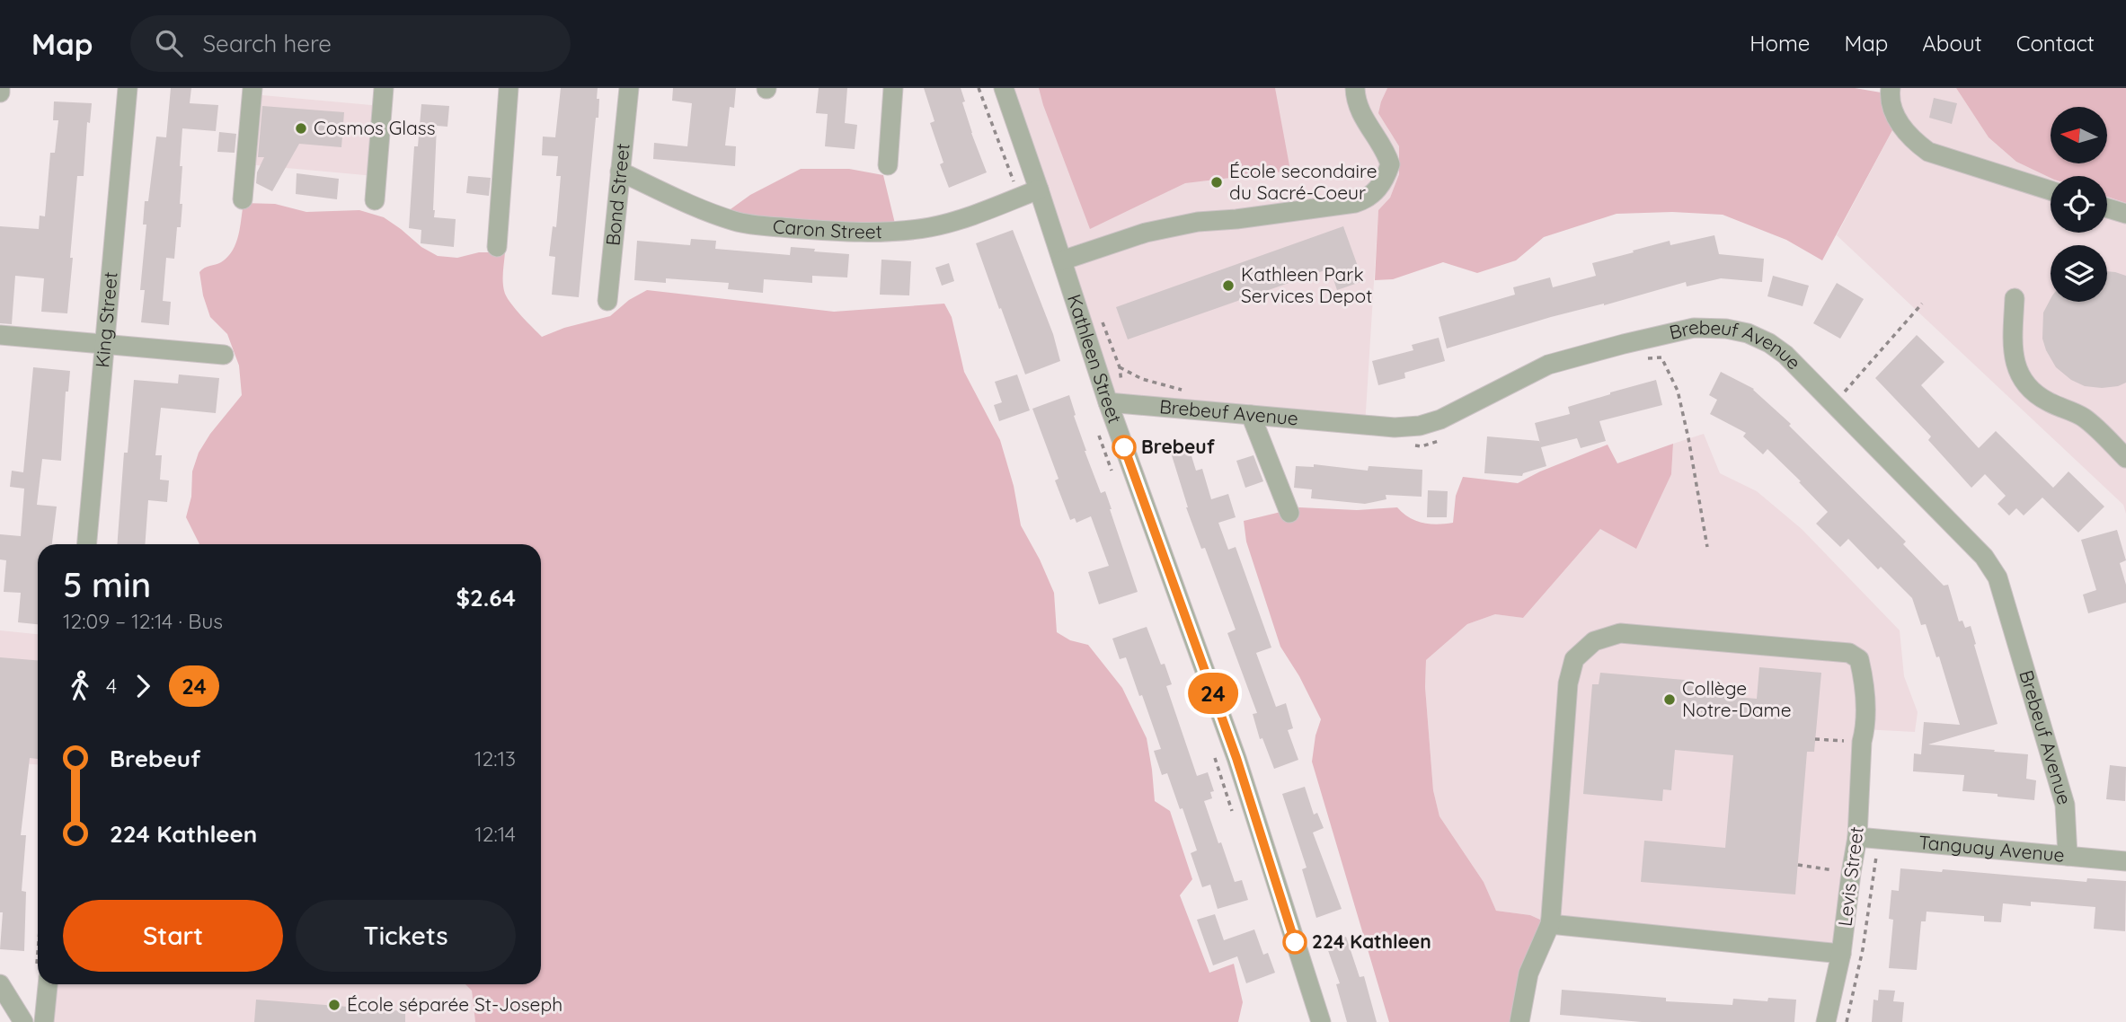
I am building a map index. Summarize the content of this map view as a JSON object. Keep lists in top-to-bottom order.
{
  "streets": {
    "street": [
      "Bond Street",
      "Caron Street",
      "King Street",
      "Brebeuf Avenue",
      "Kathleen Street",
      "Tanguay Avenue",
      "Levis Street"
    ]
  },
  "crossings": [
    ["Bond Street", "Caron Street"],
    ["Caron Street", "Kathleen Street"],
    ["Brebeuf Avenue", "Kathleen Street"],
    ["Brebeuf Avenue", "Tanguay Avenue"],
    ["Tanguay Avenue", "Levis Street"]
  ],
  "places": [
    "Cosmos Glass",
    "École secondaire du Sacré-Coeur",
    "Kathleen Park Services Depot",
    "Brebeuf",
    "Collège Notre-Dame",
    "224 Kathleen",
    "École séparée St-Joseph"
  ],
  "lines": ["bus line 24"],
  "north": "left",
  "page": {
    "header": "Map",
    "search": "Search here",
    "nav": [
      "Home",
      "Map",
      "About",
      "Contact"
    ],
    "on_map": "24",
    "heading": ["5 min", "12:09 – 12:14 · Bus", "$2.64"],
    "legs": ["4", "24"],
    "list": [
      {
        "name": "Brebeuf",
        "value": "12:13"
      },
      {
        "name": "224 Kathleen",
        "value": "12:14"
      }
    ],
    "buttons": ["Start", "Tickets"]
  }
}
